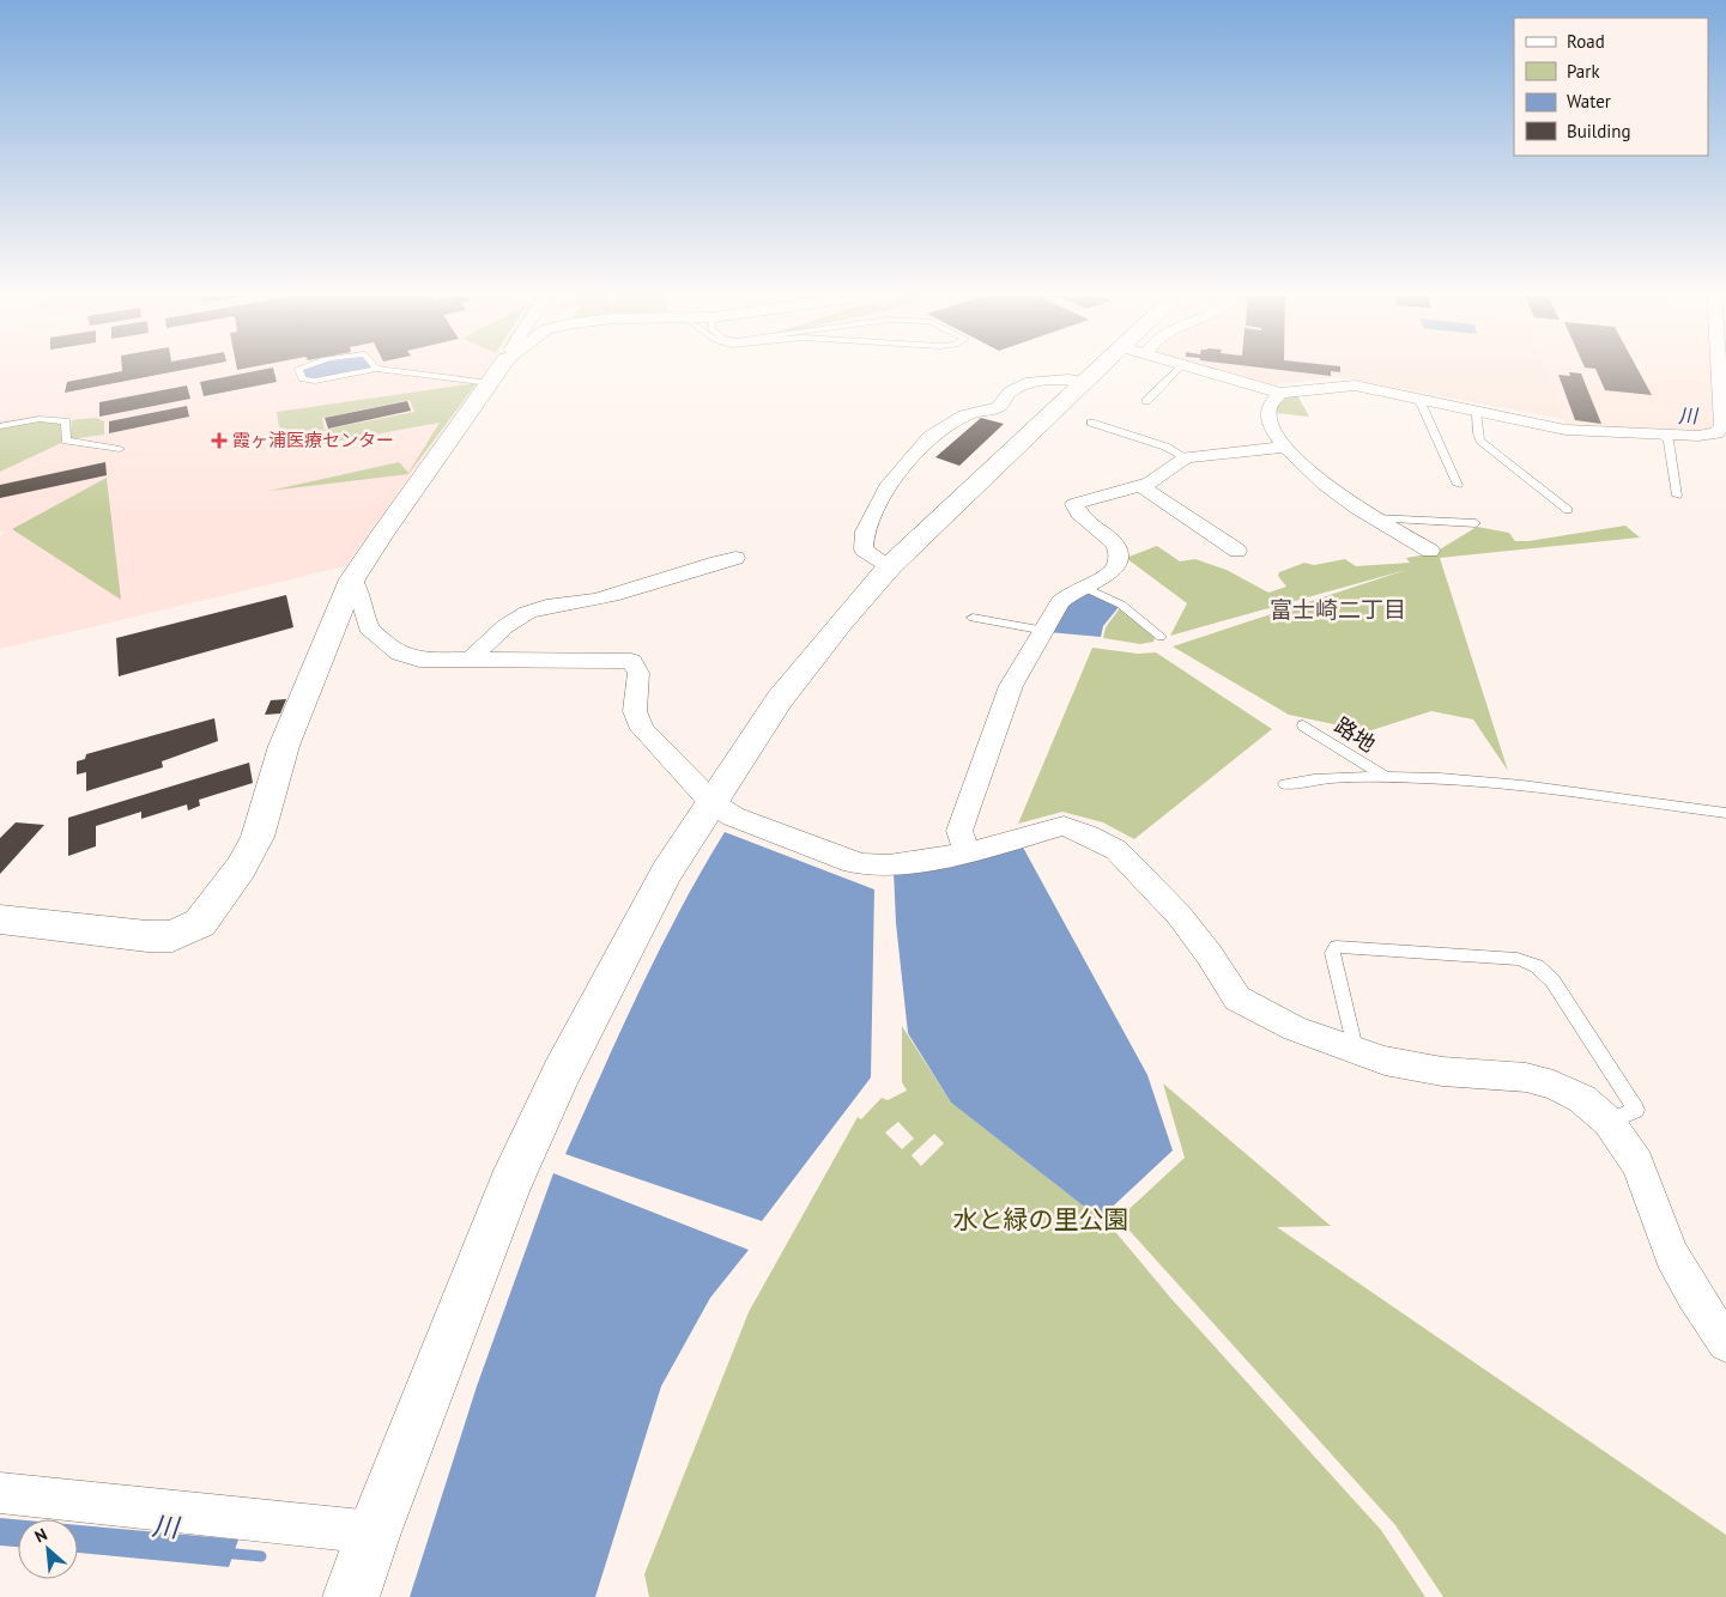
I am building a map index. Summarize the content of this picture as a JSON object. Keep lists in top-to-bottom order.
{
  "streets": {
    "lane": ["路地"]
  },
  "districts": ["富士崎二丁目"],
  "water": ["川"],
  "parks": ["水と緑の里公園"],
  "places": {
    "health": ["霞ヶ浦医療センター"]
  },
  "legend": [
    "Road",
    "Park",
    "Water",
    "Building"
  ],
  "north": "top left"
}
